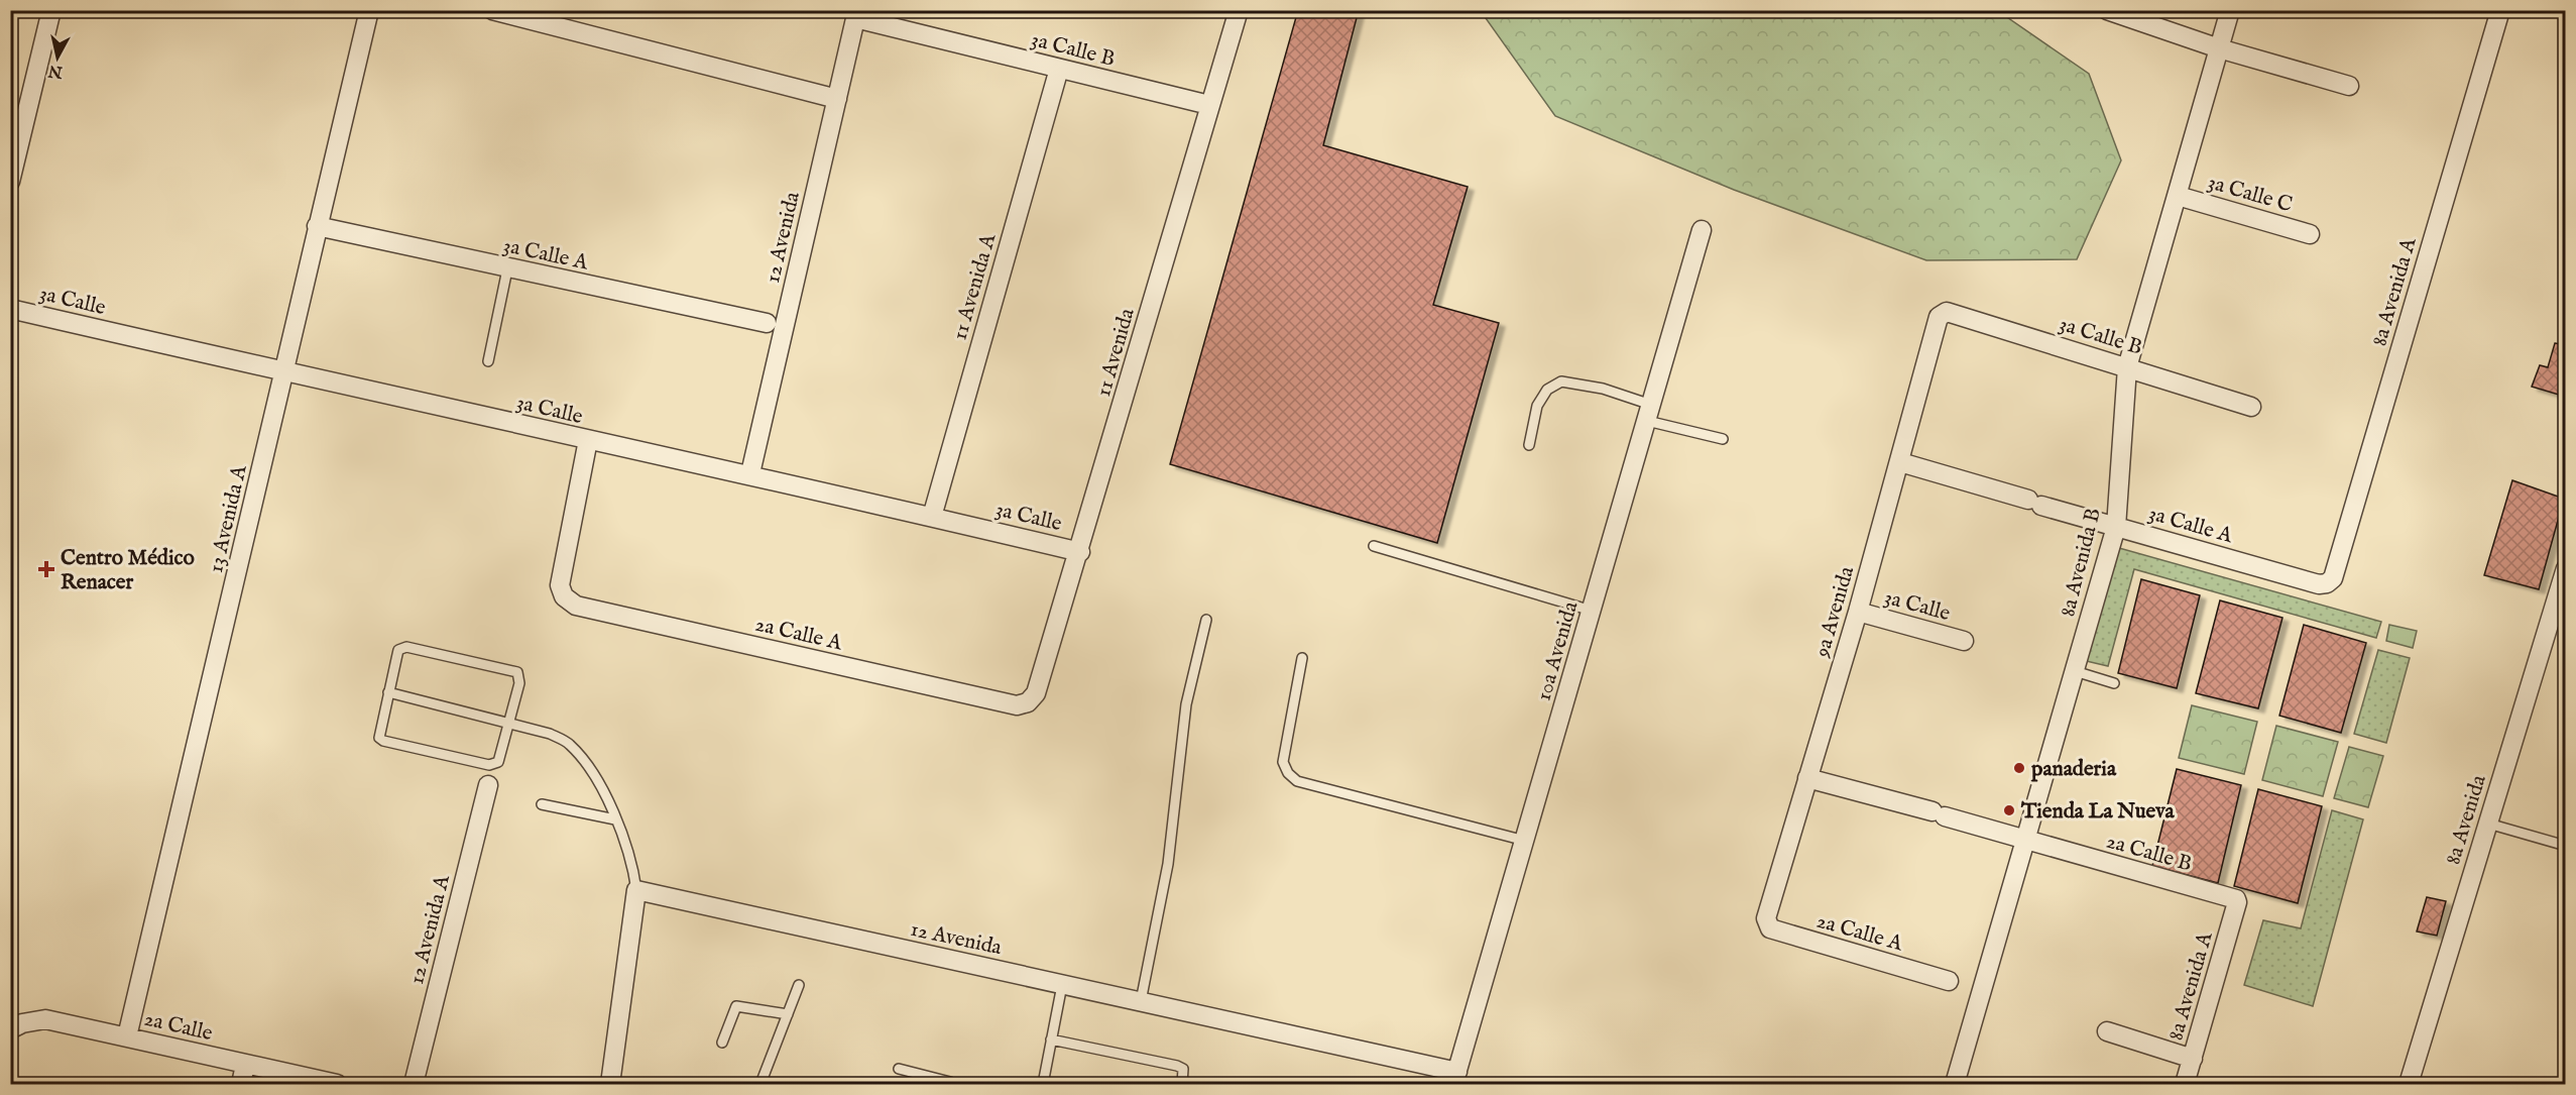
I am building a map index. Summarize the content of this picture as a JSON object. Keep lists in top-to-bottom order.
{
  "streets": {
    "street": [
      "3a Calle B",
      "3a Calle C",
      "12 Avenida",
      "3a Calle A",
      "11 Avenida A",
      "8a Avenida A",
      "3a Calle",
      "11 Avenida",
      "13 Avenida A",
      "8a Avenida B",
      "9a Avenida",
      "2a Calle A",
      "10a Avenida",
      "8a Avenida",
      "2a Calle B",
      "12 Avenida A",
      "2a Calle"
    ]
  },
  "crossings": [
    ["3a Calle B", "12 Avenida"],
    ["3a Calle B", "11 Avenida A"],
    ["3a Calle B", "11 Avenida"],
    ["3a Calle B", "8a Avenida B"],
    ["3a Calle B", "9a Avenida"],
    ["3a Calle C", "8a Avenida B"],
    ["12 Avenida", "3a Calle"],
    ["12 Avenida", "10a Avenida"],
    ["3a Calle A", "8a Avenida A"],
    ["3a Calle A", "13 Avenida A"],
    ["3a Calle A", "8a Avenida B"],
    ["3a Calle A", "9a Avenida"],
    ["11 Avenida A", "3a Calle"],
    ["8a Avenida A", "2a Calle B"],
    ["3a Calle", "11 Avenida"],
    ["3a Calle", "13 Avenida A"],
    ["3a Calle", "9a Avenida"],
    ["3a Calle", "2a Calle A"],
    ["11 Avenida", "2a Calle A"],
    ["13 Avenida A", "2a Calle"],
    ["8a Avenida B", "2a Calle B"],
    ["9a Avenida", "2a Calle A"],
    ["9a Avenida", "2a Calle B"]
  ],
  "places": {
    "health": ["Centro Médico Renacer"],
    "other": ["panaderia", "Tienda La Nueva"]
  },
  "north": "bottom"
}
